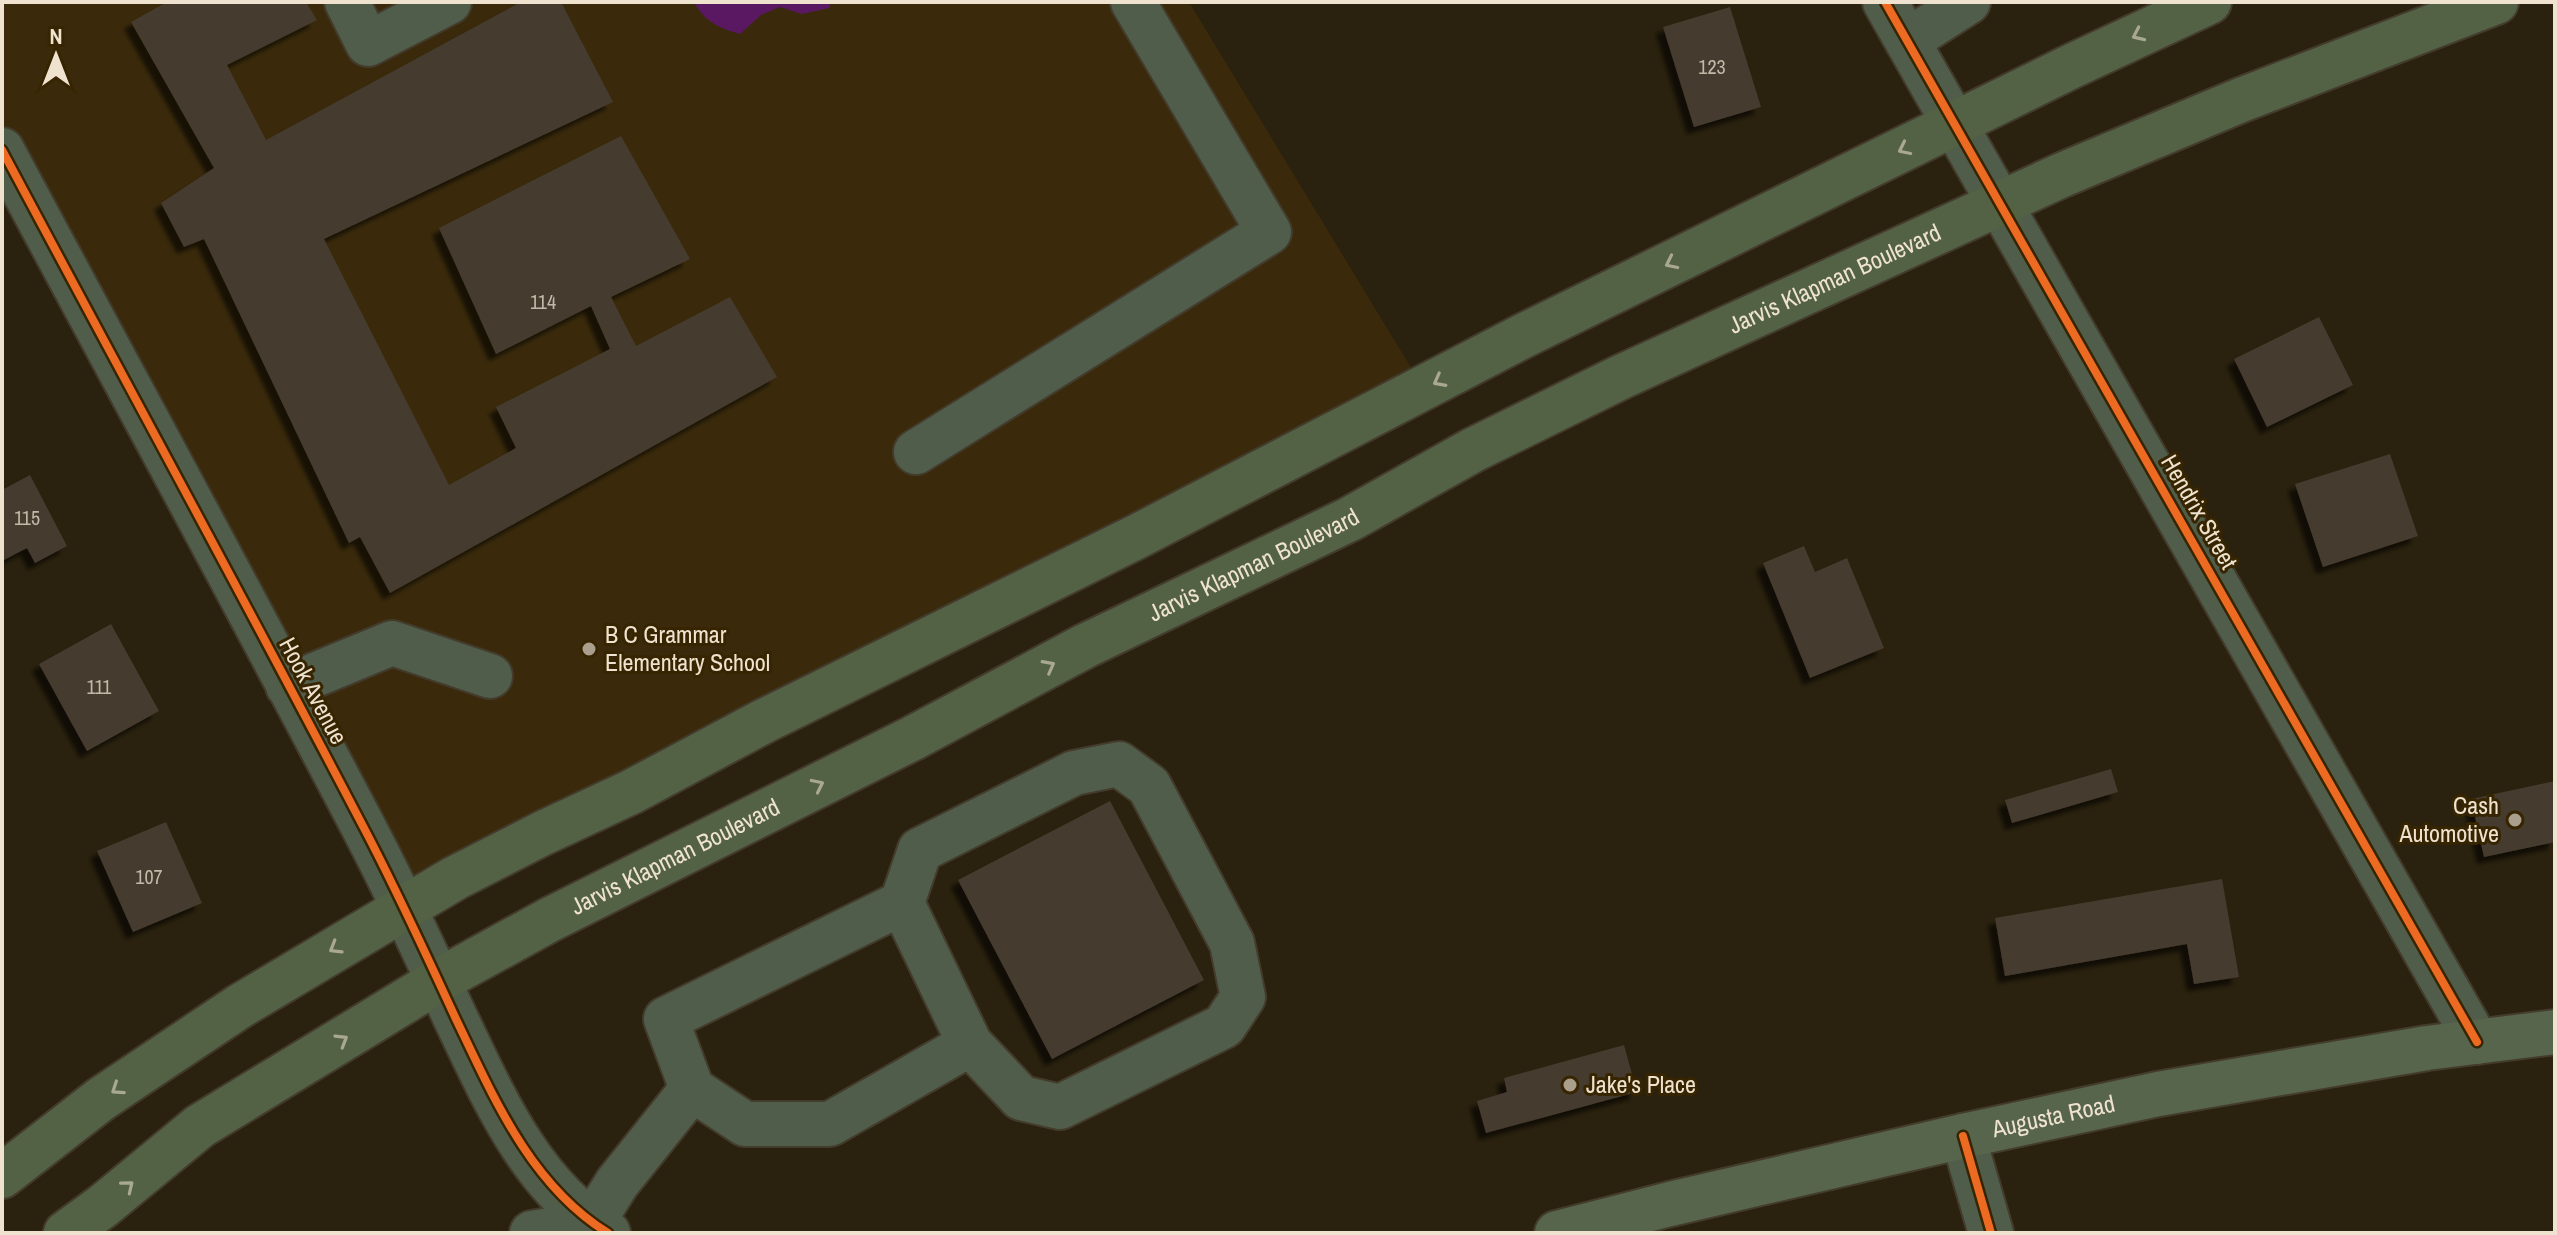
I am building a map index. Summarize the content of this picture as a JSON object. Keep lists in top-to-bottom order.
{
  "streets": {
    "highway": ["Jarvis Klapman Boulevard"],
    "main road": ["Augusta Road"],
    "street": ["Hendrix Street", "Hook Avenue"]
  },
  "crossings": [
    ["Jarvis Klapman Boulevard", "Hendrix Street"],
    ["Jarvis Klapman Boulevard", "Hook Avenue"],
    ["Hendrix Street", "Augusta Road"]
  ],
  "places": ["B C Grammar Elementary School", "Cash Automotive", "Jake's Place"],
  "house_numbers": [
    "123",
    "114",
    "115",
    "111",
    "107"
  ],
  "north": "top"
}
